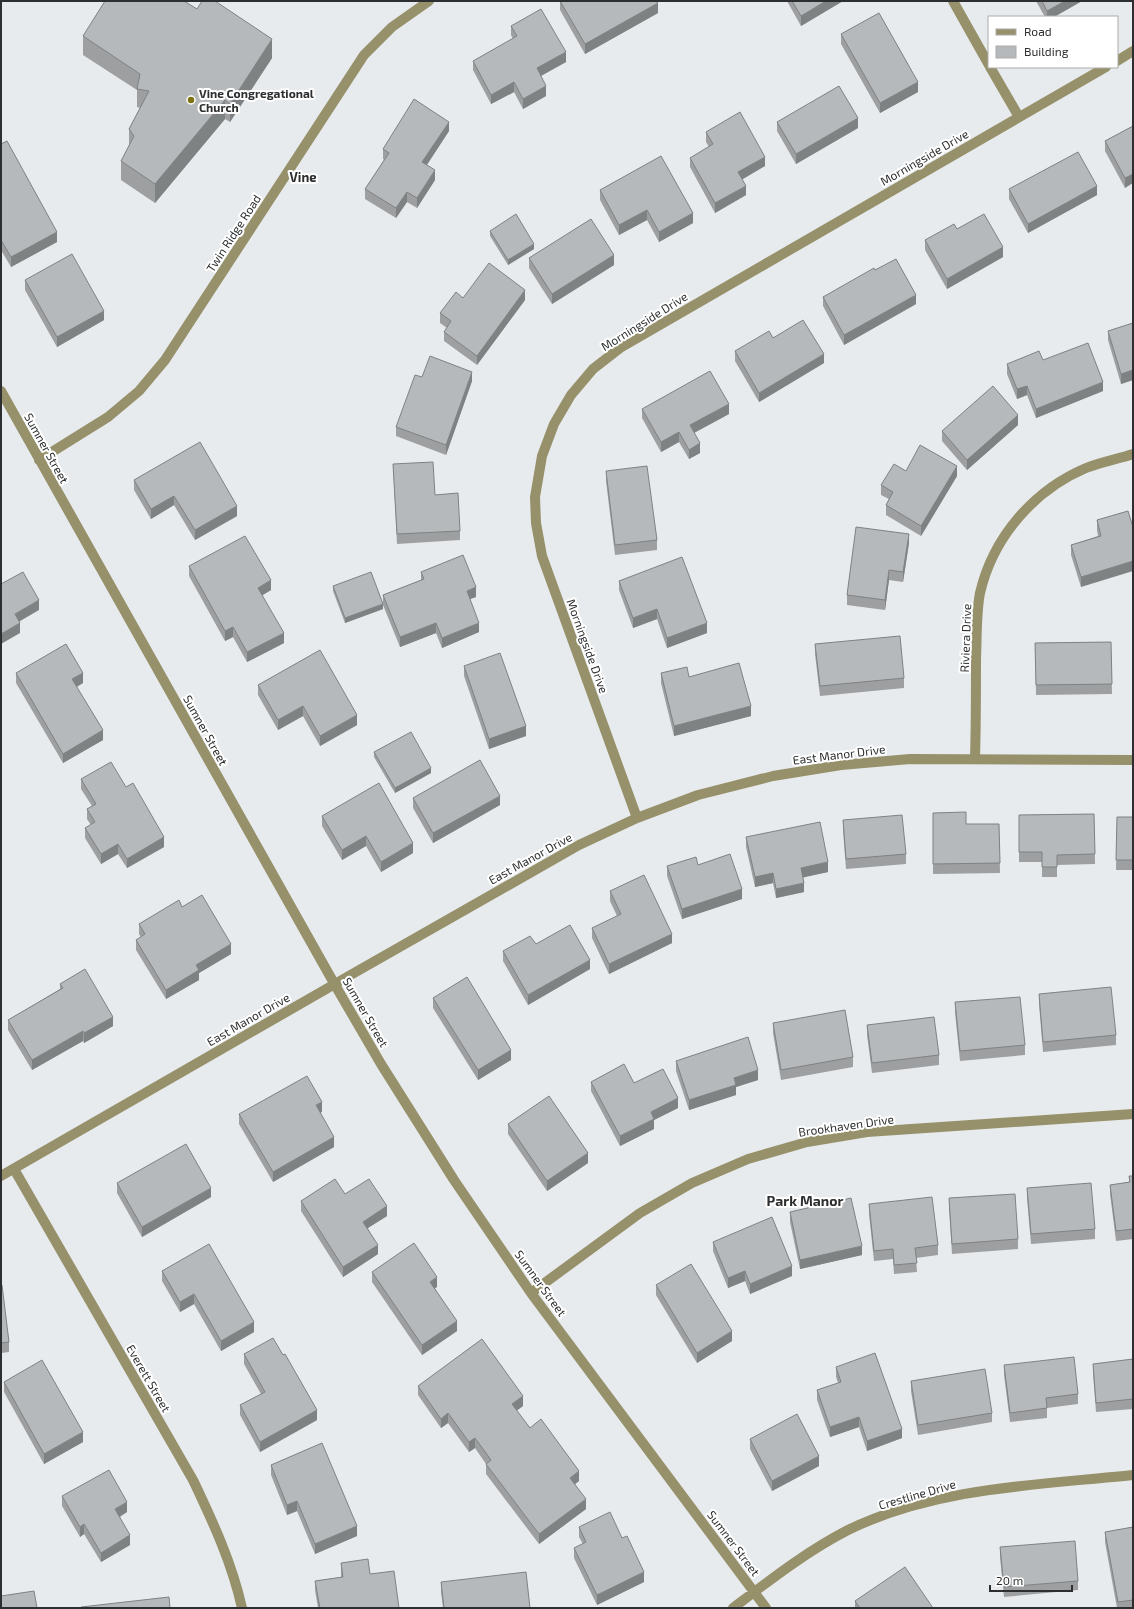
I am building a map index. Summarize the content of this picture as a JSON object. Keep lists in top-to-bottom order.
{
  "streets": {
    "street": [
      "Morningside Drive",
      "Twin Ridge Road",
      "Sumner Street",
      "Riviera Drive",
      "East Manor Drive",
      "Brookhaven Drive",
      "Everett Street",
      "Crestline Drive"
    ]
  },
  "crossings": [
    ["Morningside Drive", "East Manor Drive"],
    ["Twin Ridge Road", "Sumner Street"],
    ["Sumner Street", "East Manor Drive"],
    ["Sumner Street", "Brookhaven Drive"],
    ["Sumner Street", "Crestline Drive"],
    ["Riviera Drive", "East Manor Drive"],
    ["East Manor Drive", "Everett Street"]
  ],
  "districts": ["Vine", "Park Manor"],
  "places": ["Vine Congregational Church"],
  "legend": ["Road", "Building"],
  "scale_bar": "20 m"
}
